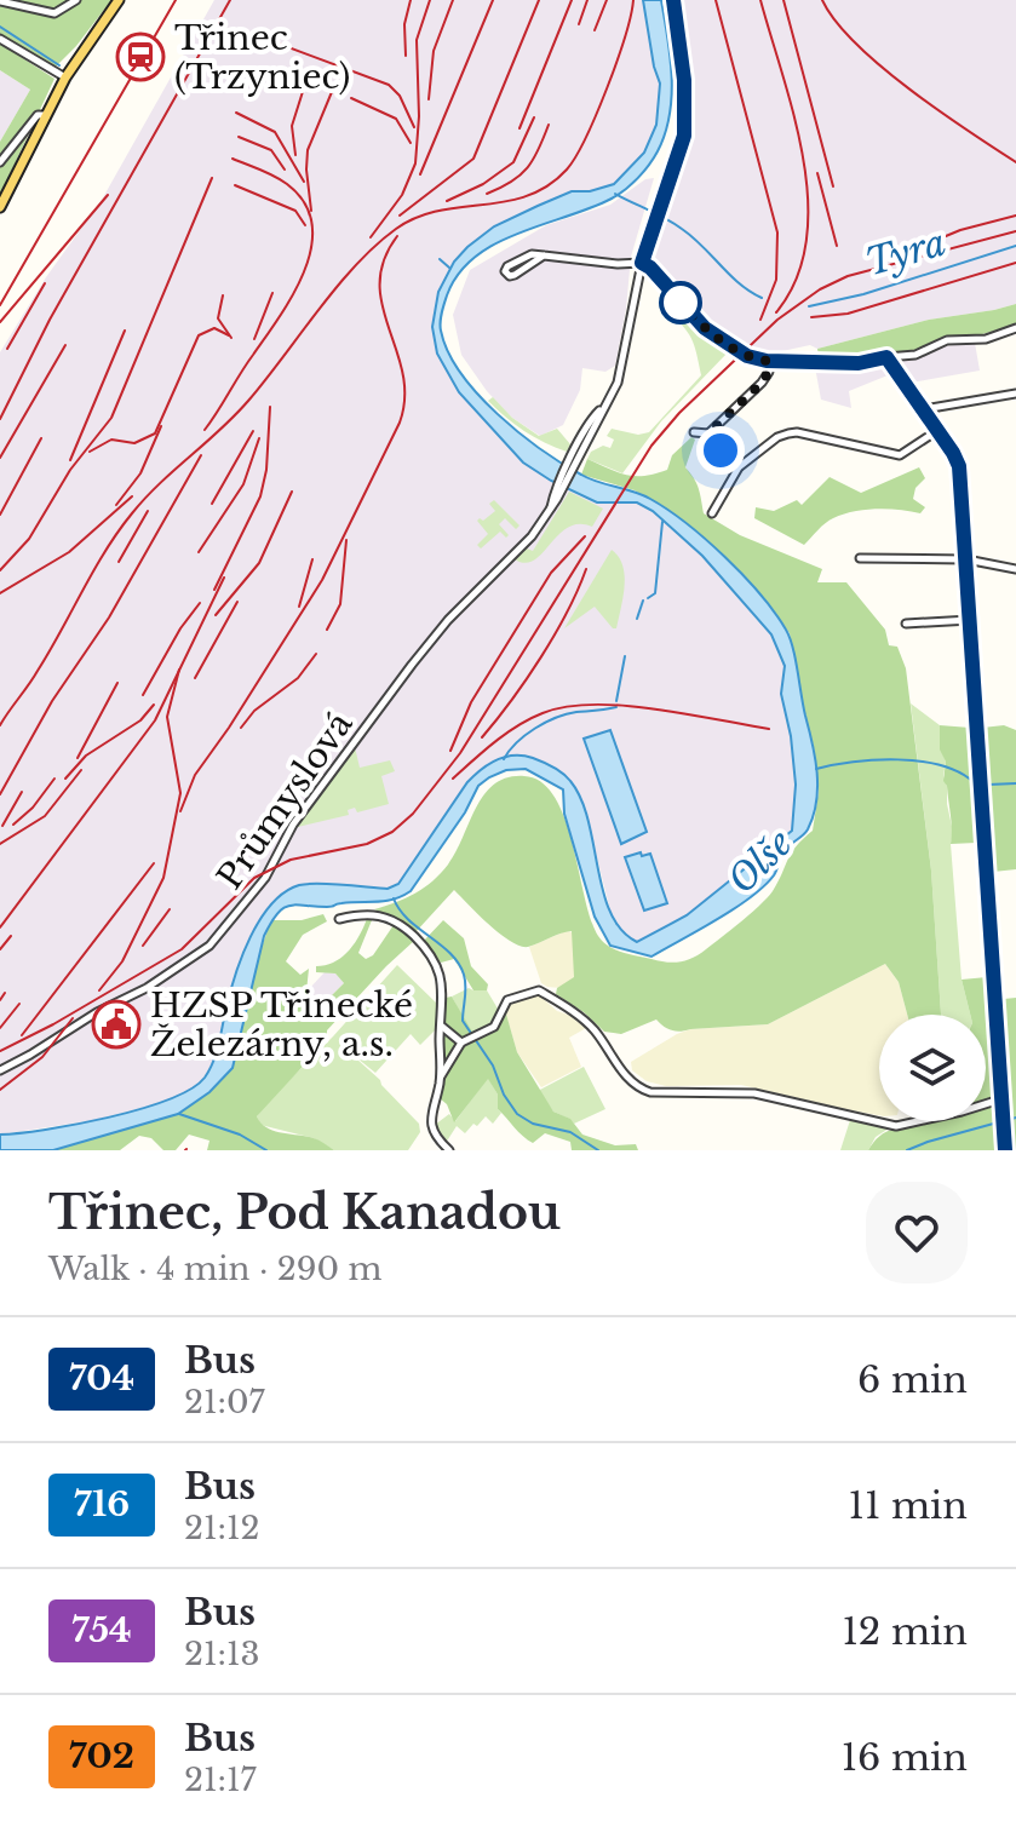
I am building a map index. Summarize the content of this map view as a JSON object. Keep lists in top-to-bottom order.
{
  "streets": {
    "street": ["Průmyslová"]
  },
  "water": ["Tyra", "Olše"],
  "places": {
    "station": ["Třinec (Trzyniec)"],
    "public building": ["HZSP Třinecké Železárny, a.s."]
  },
  "lines": ["bus line 704"],
  "page": {
    "heading": ["Třinec, Pod Kanadou", "Walk · 4 min · 290 m"],
    "list": [
      {
        "mark": "704",
        "name": "Bus",
        "note": "21:07",
        "value": "6 min"
      },
      {
        "mark": "716",
        "name": "Bus",
        "note": "21:12",
        "value": "11 min"
      },
      {
        "mark": "754",
        "name": "Bus",
        "note": "21:13",
        "value": "12 min"
      },
      {
        "mark": "702",
        "name": "Bus",
        "note": "21:17",
        "value": "16 min"
      }
    ]
  }
}
